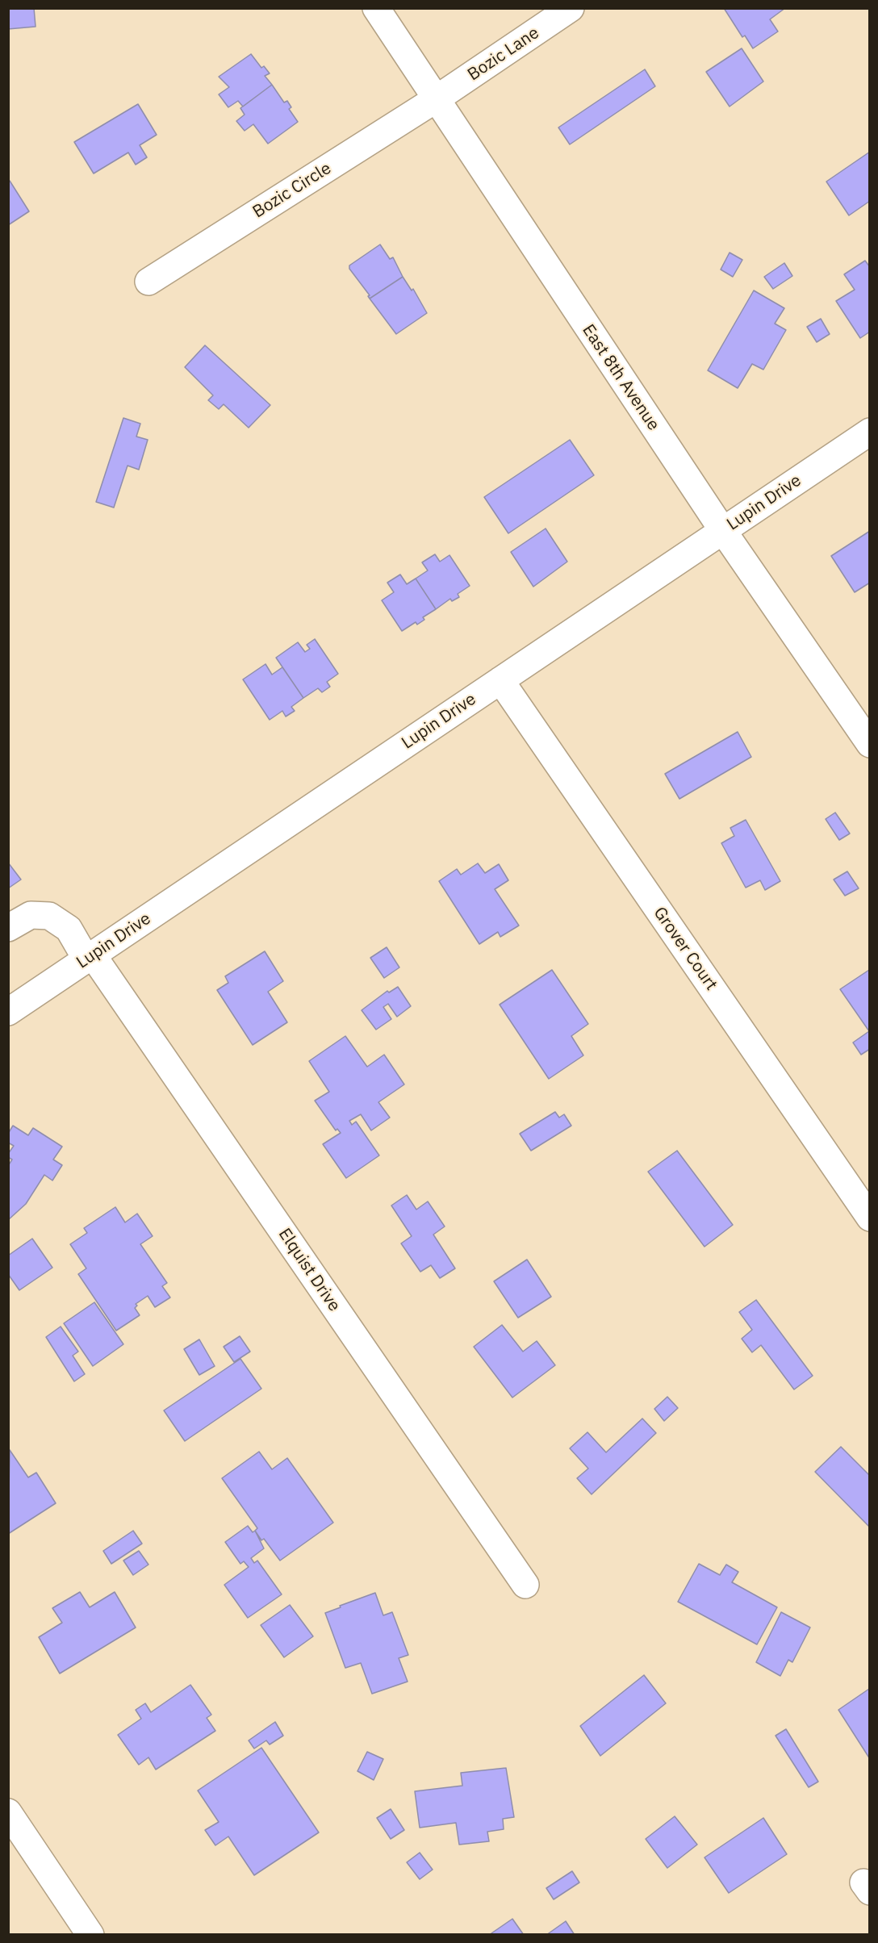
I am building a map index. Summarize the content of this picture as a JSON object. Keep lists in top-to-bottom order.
{
  "streets": {
    "street": [
      "Bozic Lane",
      "Bozic Circle",
      "East 8th Avenue",
      "Lupin Drive",
      "Grover Court",
      "Elquist Drive"
    ]
  },
  "crossings": [
    ["Bozic Lane", "Bozic Circle"],
    ["Bozic Lane", "East 8th Avenue"],
    ["Bozic Circle", "East 8th Avenue"],
    ["East 8th Avenue", "Lupin Drive"],
    ["Lupin Drive", "Grover Court"],
    ["Lupin Drive", "Elquist Drive"]
  ]
}
